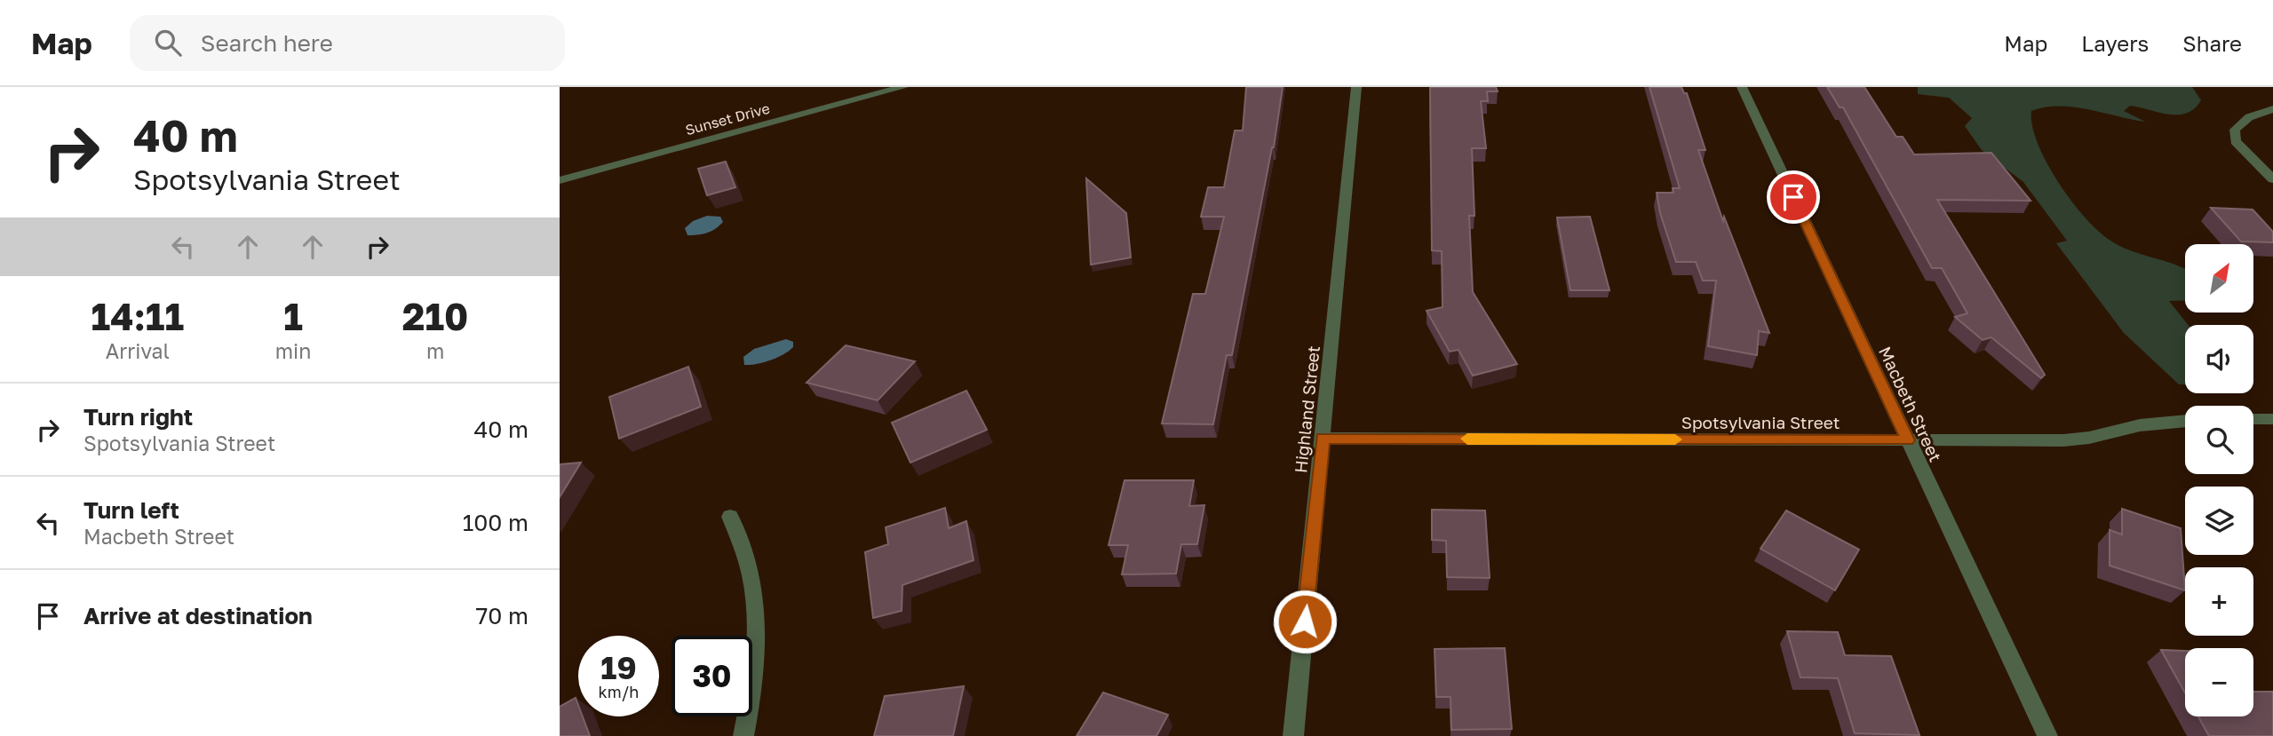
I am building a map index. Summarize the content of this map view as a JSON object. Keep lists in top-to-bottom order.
{
  "streets": {
    "street": [
      "Sunset Drive",
      "Macbeth Street",
      "Highland Street",
      "Spotsylvania Street"
    ]
  },
  "crossings": [
    ["Macbeth Street", "Spotsylvania Street"],
    ["Highland Street", "Spotsylvania Street"]
  ],
  "north": "top right",
  "page": {
    "header": "Map",
    "search": "Search here",
    "nav": ["Map", "Layers", "Share"],
    "turn": ["40 m", "Spotsylvania Street"],
    "map_buttons": ["+", "−"],
    "eta": [
      "14:11",
      "Arrival",
      "1",
      "min",
      "210",
      "m"
    ],
    "list": [
      {
        "name": "Turn right",
        "note": "Spotsylvania Street",
        "value": "40 m"
      },
      {
        "name": "Turn left",
        "note": "Macbeth Street",
        "value": "100 m"
      },
      {
        "name": "Arrive at destination",
        "value": "70 m"
      }
    ],
    "speed": "19 km/h",
    "limit": "30"
  }
}
